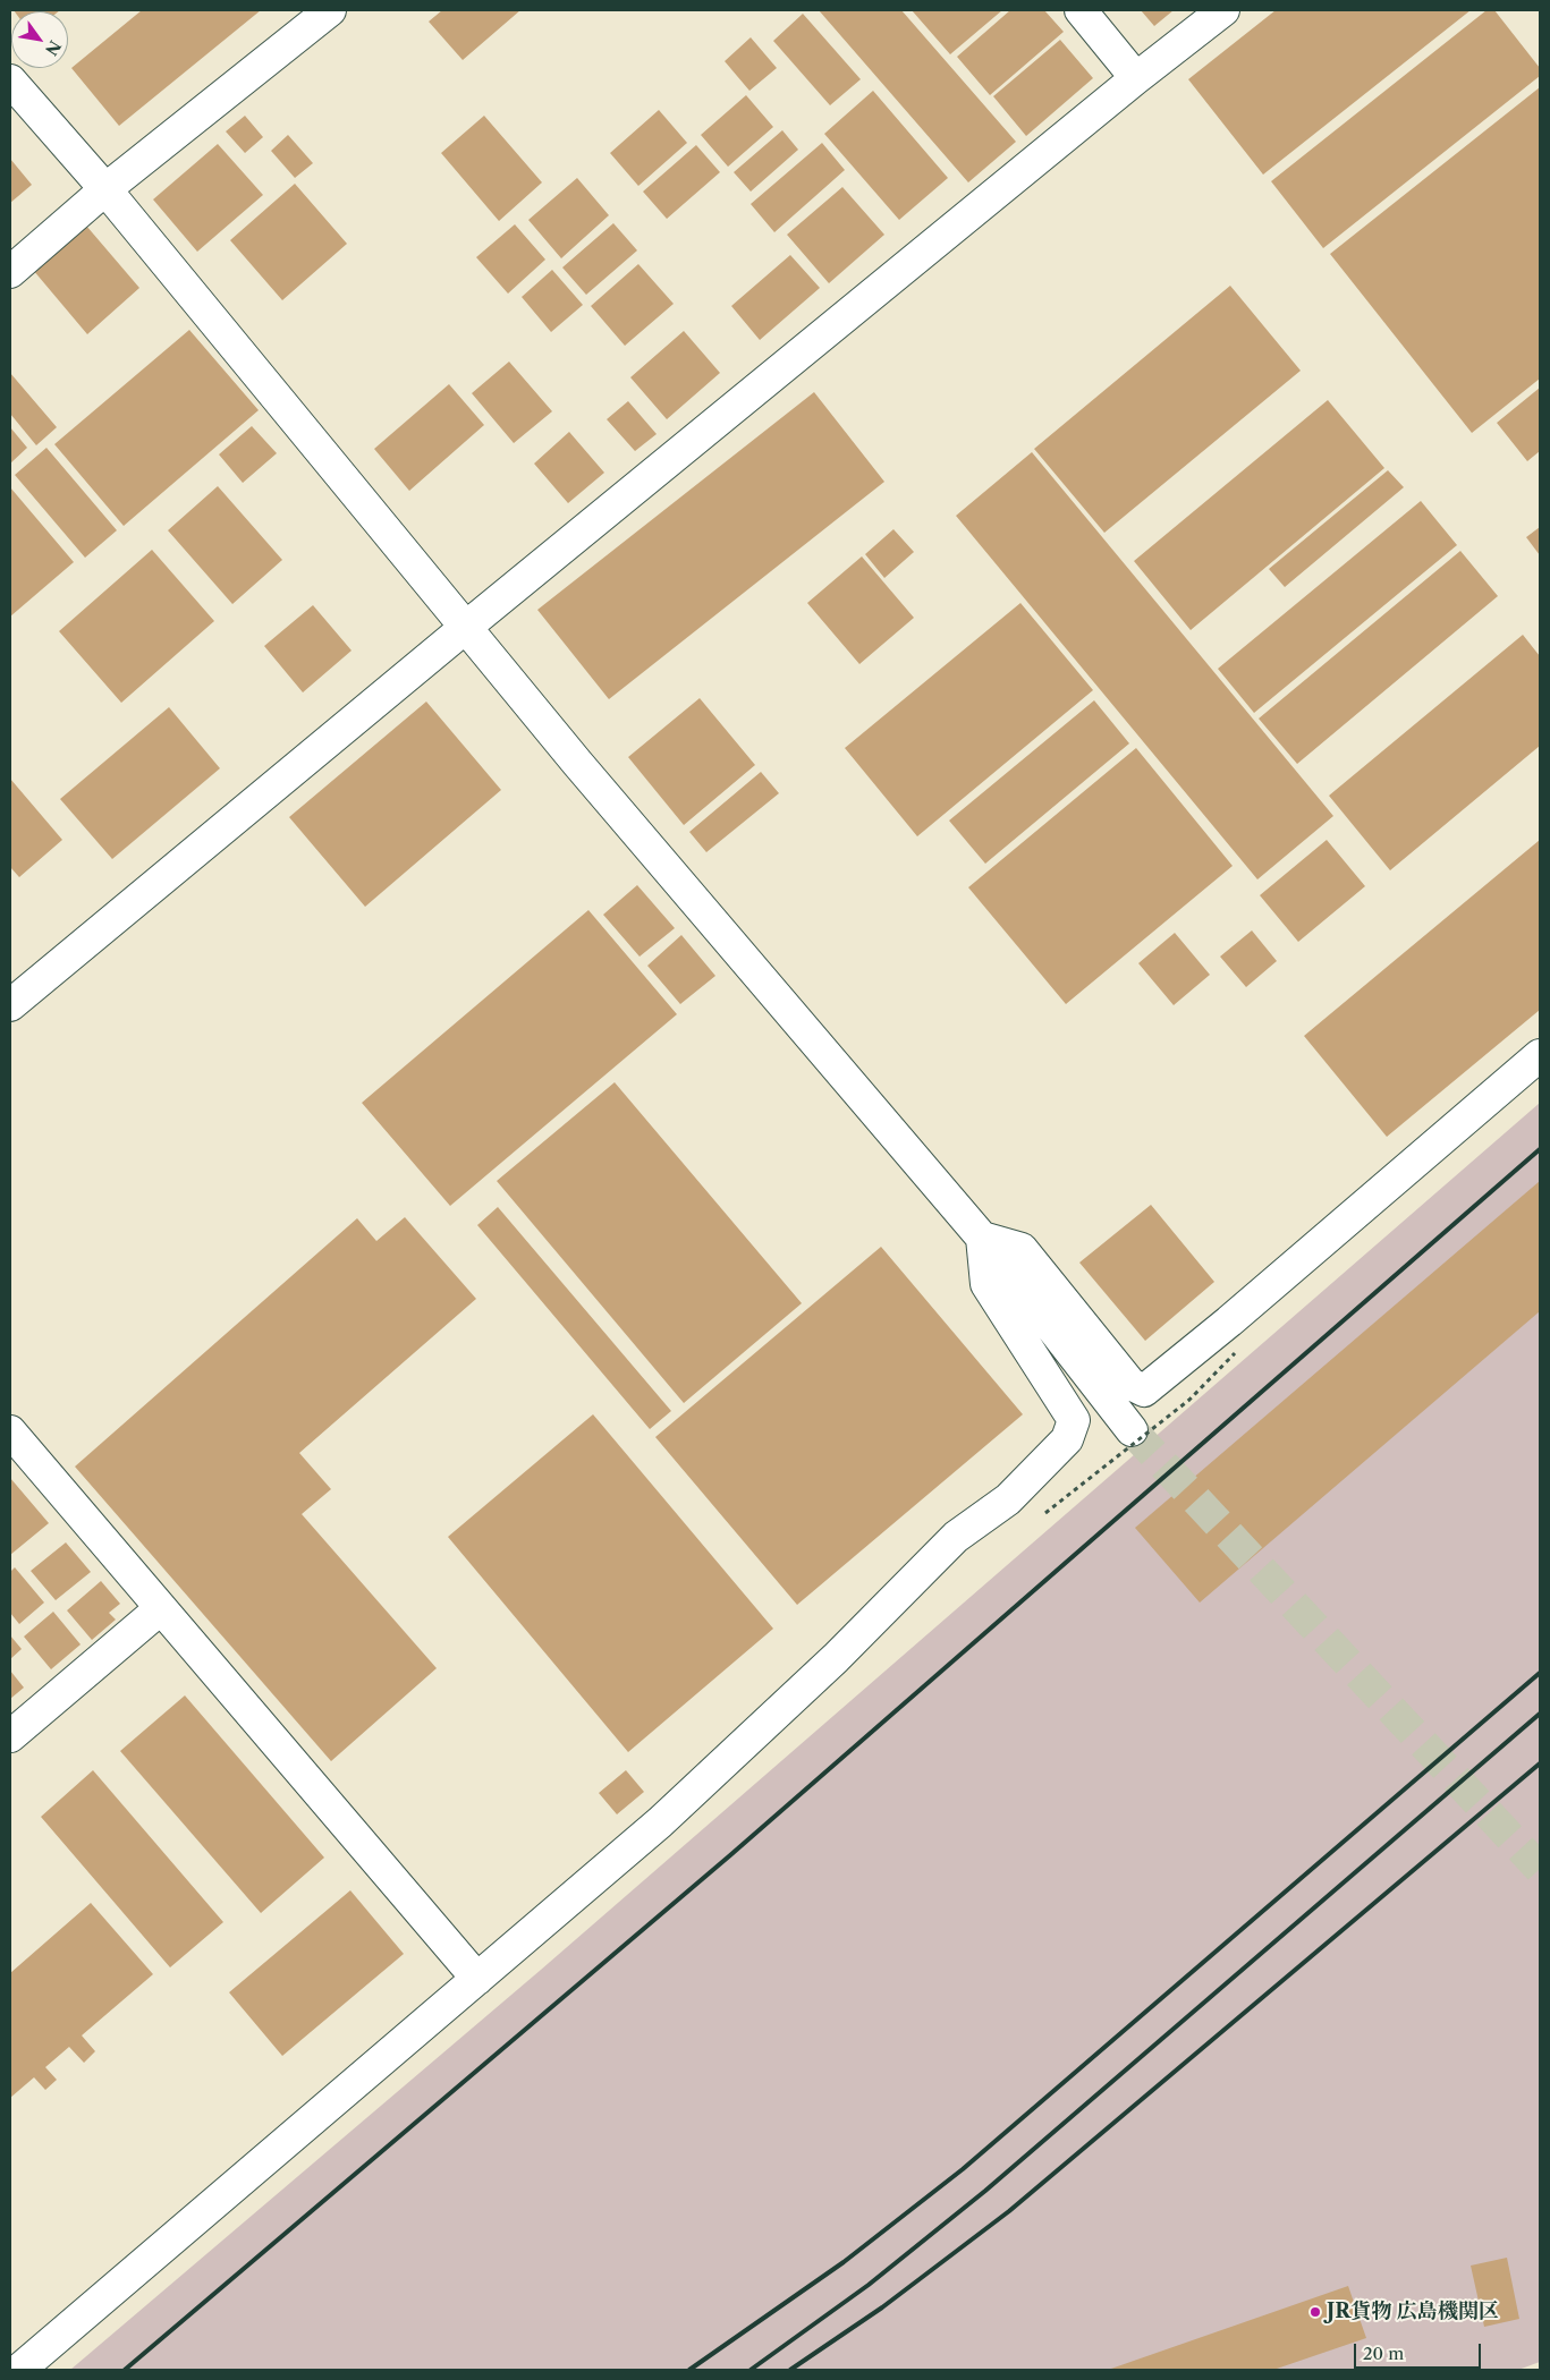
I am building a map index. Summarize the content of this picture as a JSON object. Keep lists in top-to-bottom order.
{
  "places": ["JR貨物 広島機関区"],
  "scale_bar": "20 m",
  "north": "bottom right"
}
